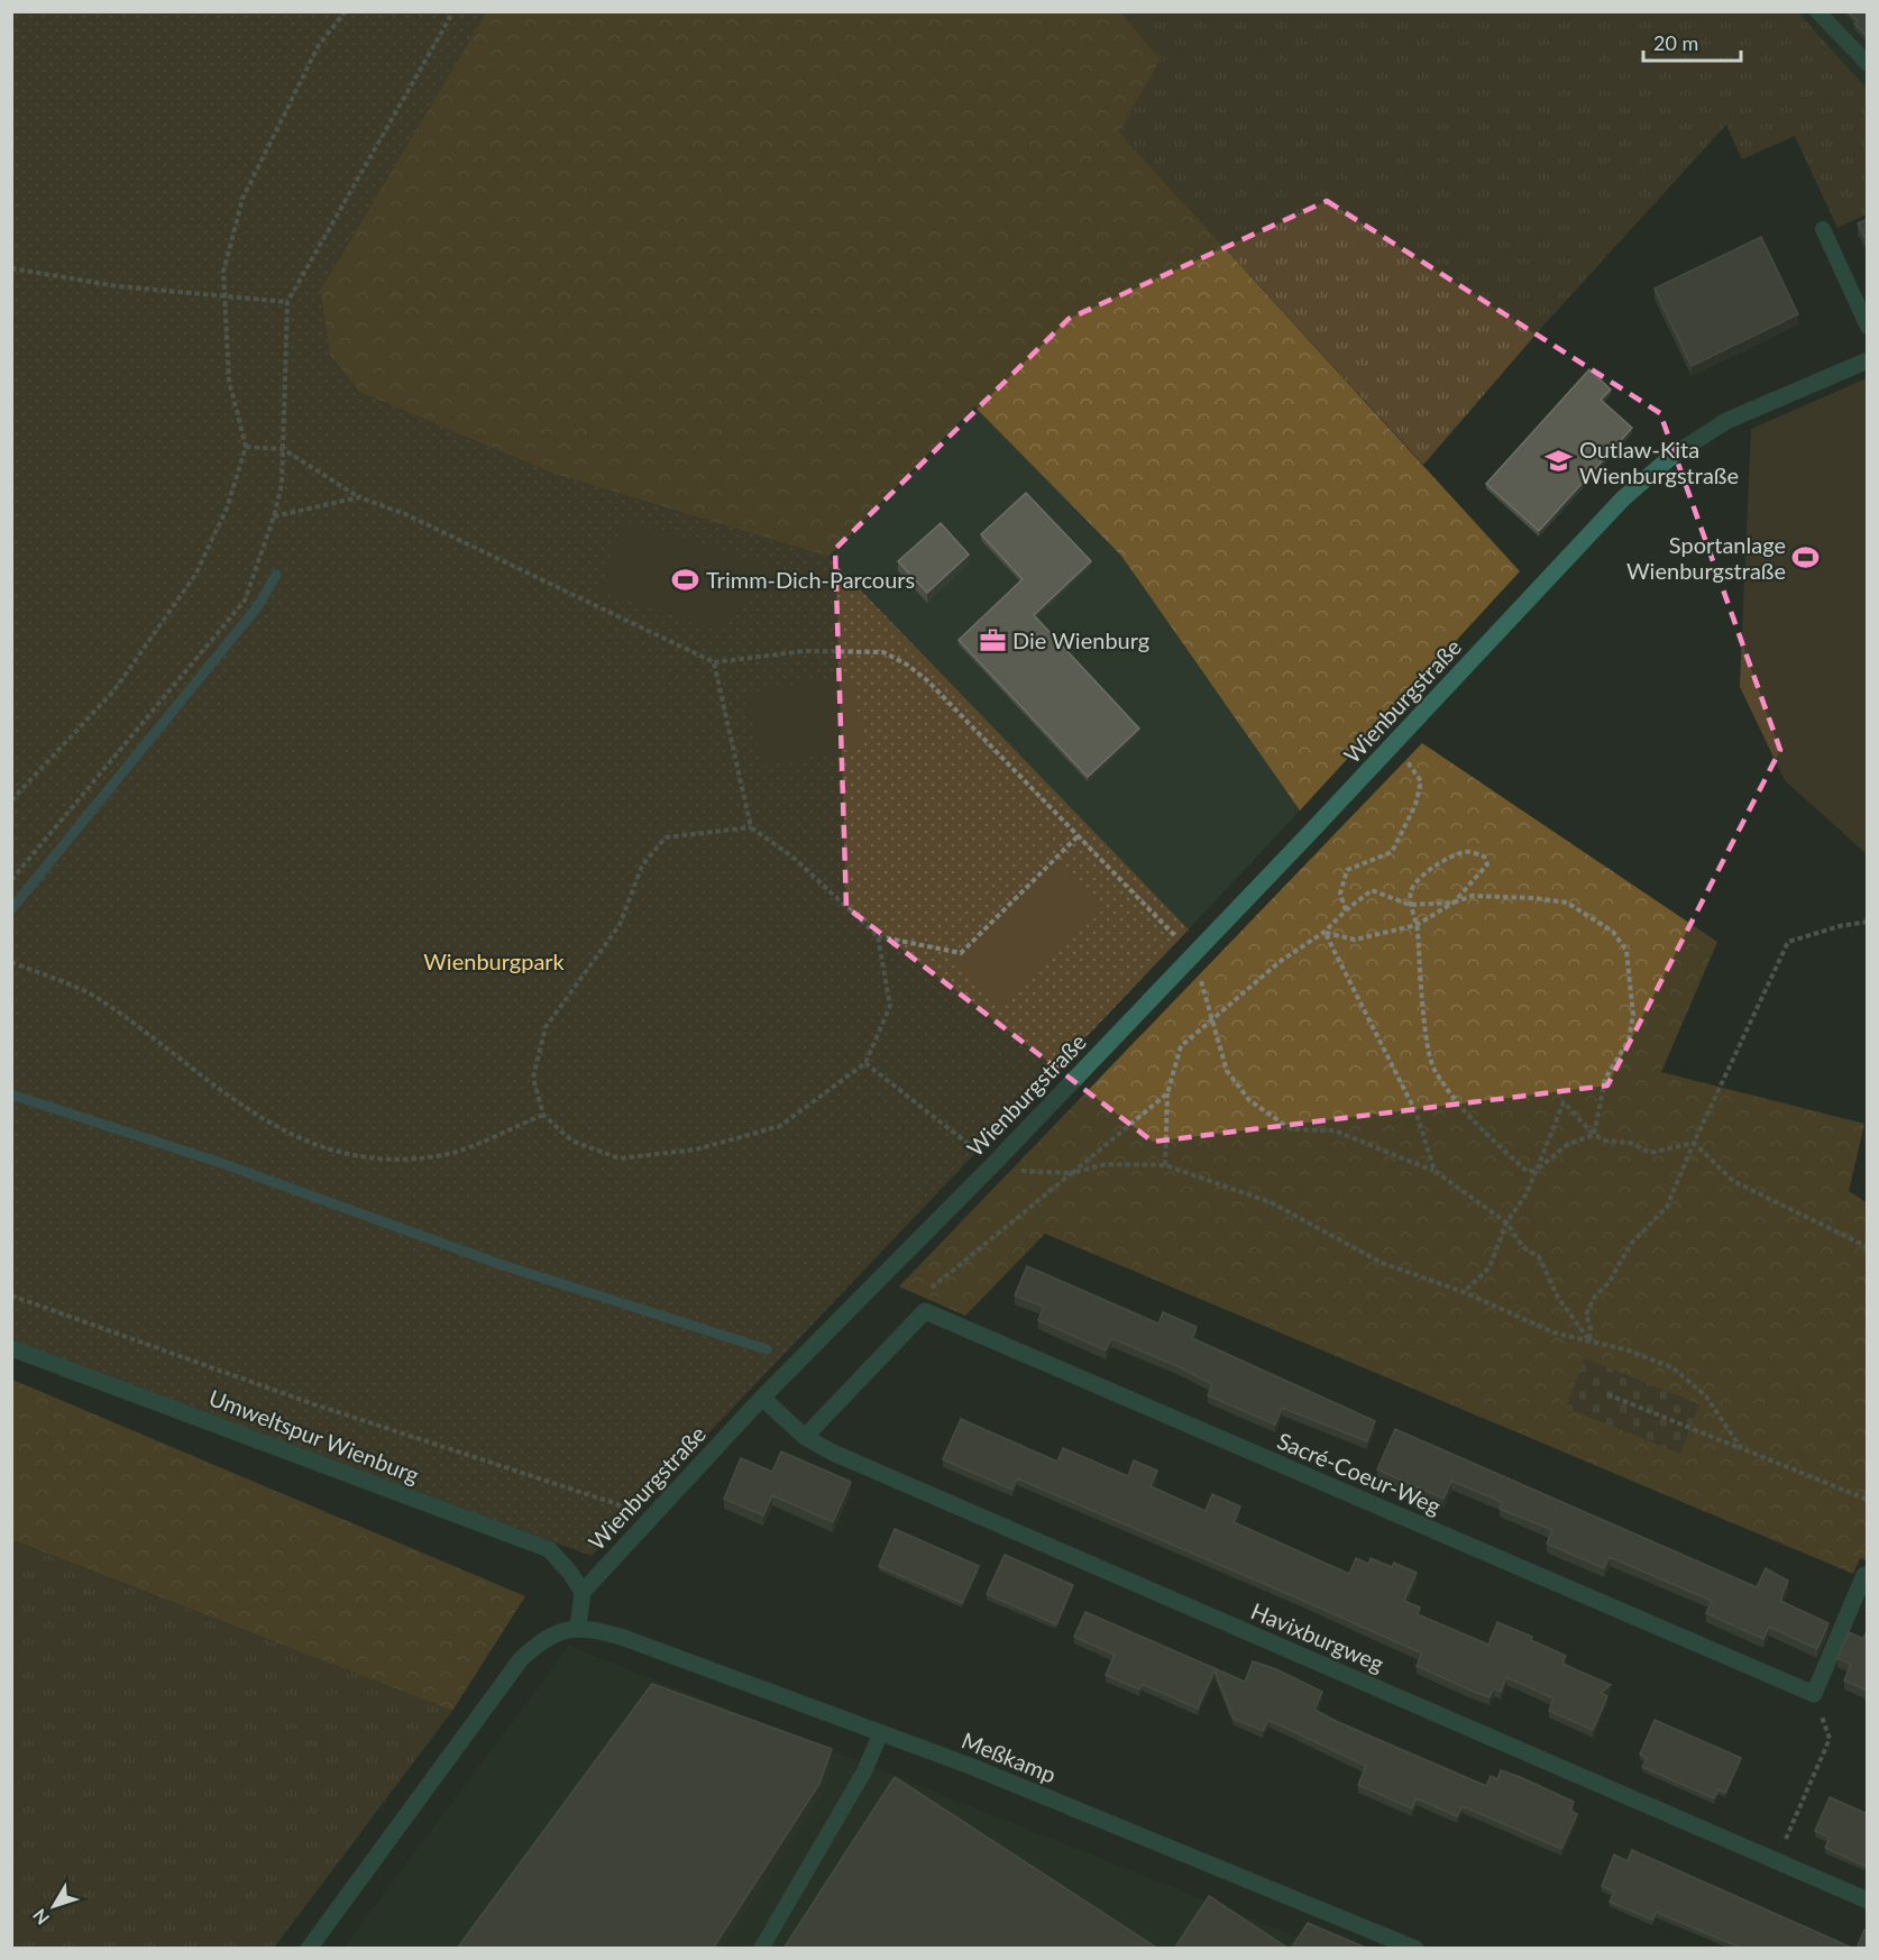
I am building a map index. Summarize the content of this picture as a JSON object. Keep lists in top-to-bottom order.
{
  "streets": {
    "street": [
      "Wienburgstraße",
      "Umweltspur Wienburg",
      "Sacré-Coeur-Weg",
      "Havixburgweg",
      "Meßkamp"
    ]
  },
  "crossings": [
    ["Wienburgstraße", "Umweltspur Wienburg"],
    ["Wienburgstraße", "Havixburgweg"]
  ],
  "parks": ["Wienburgpark"],
  "places": {
    "school or university": ["Outlaw-Kita Wienburgstraße"],
    "sports": ["Sportanlage Wienburgstraße", "Trimm-Dich-Parcours"],
    "office": ["Die Wienburg"]
  },
  "scale_bar": "20 m",
  "north": "bottom left"
}
